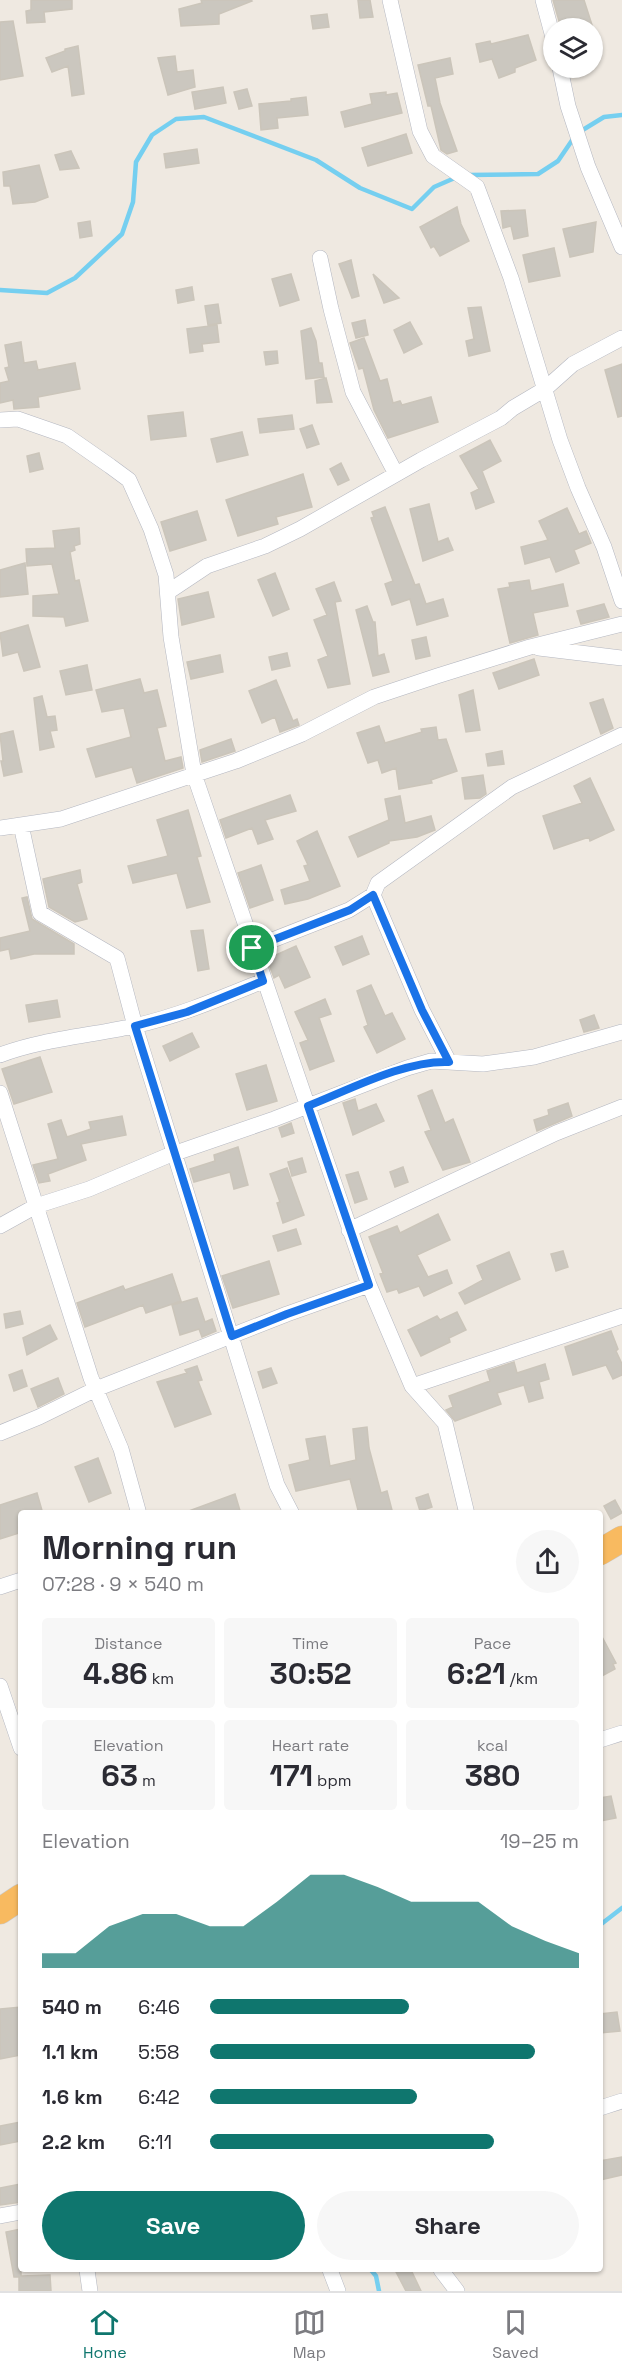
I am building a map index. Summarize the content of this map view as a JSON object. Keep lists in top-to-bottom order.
{
  "page": {
    "heading": ["Morning run", "07:28 · 9 × 540 m"],
    "stats": [
      ["Distance", "4.86 km"],
      ["Time", "30:52"],
      ["Pace", "6:21 /km"],
      ["Elevation", "63 m"],
      ["Heart rate", "171 bpm"],
      ["kcal", "380"]
    ],
    "chart": ["Elevation", "19–25 m"],
    "list": [
      {
        "name": "540 m",
        "note": "6:46"
      },
      {
        "name": "1.1 km",
        "note": "5:58"
      },
      {
        "name": "1.6 km",
        "note": "6:42"
      },
      {
        "name": "2.2 km",
        "note": "6:11"
      }
    ],
    "buttons": ["Save", "Share"],
    "tabs": ["Home", "Map", "Saved"]
  }
}
